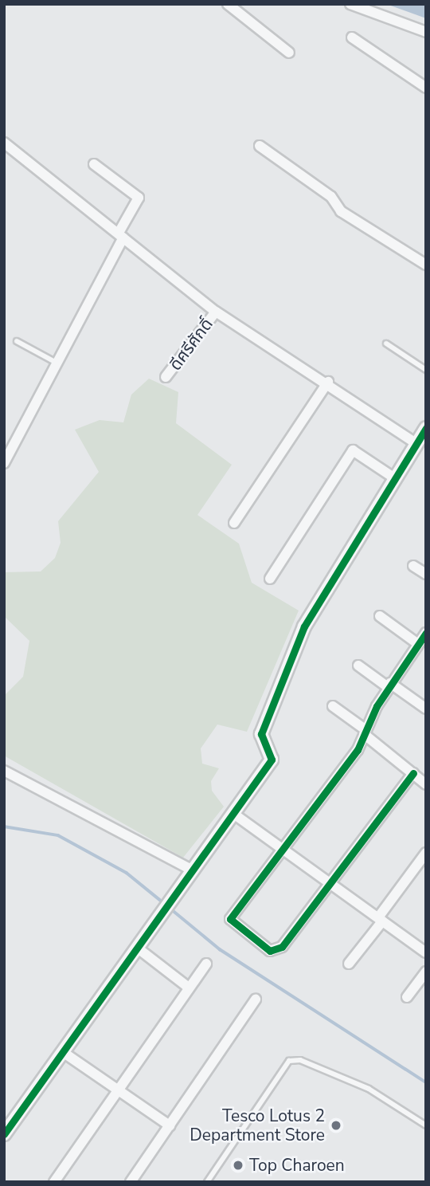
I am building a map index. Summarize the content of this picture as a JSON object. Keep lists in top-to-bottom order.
{
  "streets": {
    "street": ["ดีศรีศักดิ์"]
  },
  "places": ["Tesco Lotus 2 Department Store", "Top Charoen"]
}
